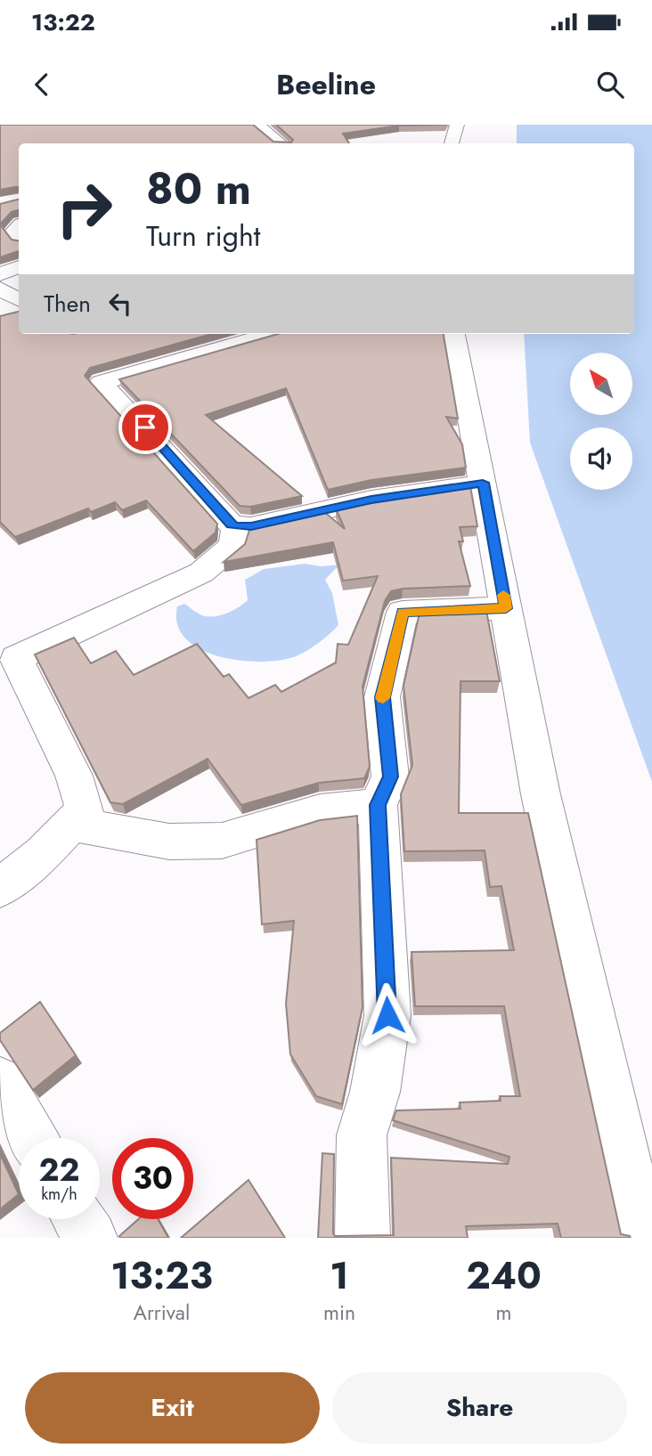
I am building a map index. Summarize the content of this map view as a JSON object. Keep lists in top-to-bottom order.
{
  "north": "top left",
  "page": {
    "status": "13:22",
    "header": "Beeline",
    "turn": ["80 m", "Turn right"],
    "then": "Then",
    "speed": "22 km/h",
    "limit": "30",
    "eta": [
      "13:23",
      "Arrival",
      "1",
      "min",
      "240",
      "m"
    ],
    "buttons": ["Exit", "Share"]
  }
}
